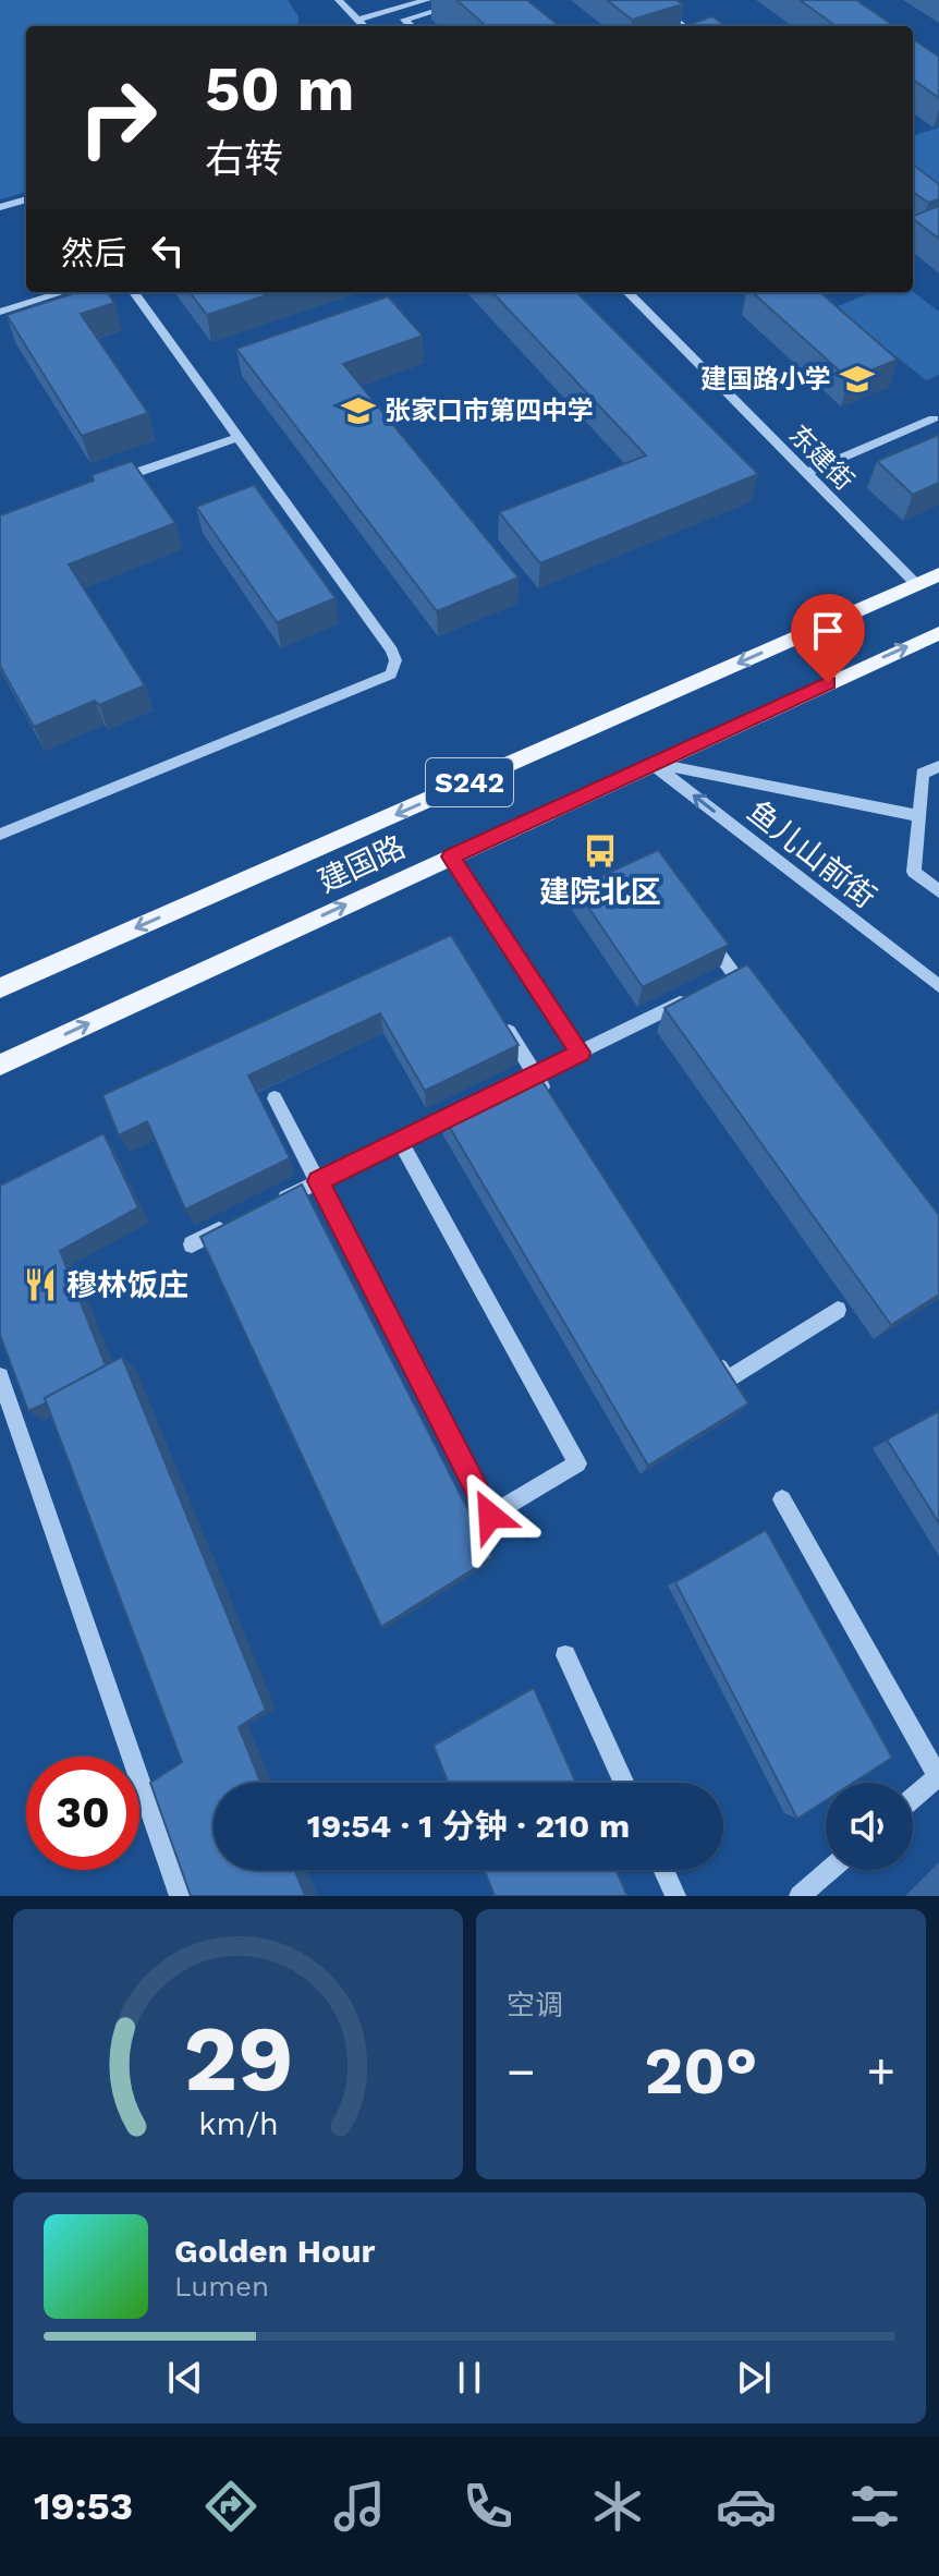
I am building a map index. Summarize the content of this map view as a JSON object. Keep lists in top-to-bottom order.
{
  "streets": {
    "main road": ["S242", "建国路"],
    "street": ["东建街", "鱼儿山前街"]
  },
  "crossings": [
    ["东建街", "建国路"],
    ["鱼儿山前街", "建国路"]
  ],
  "one_way": ["鱼儿山前街"],
  "places": {
    "school or university": ["建国路小学", "张家口市第四中学"],
    "bus stop": ["建院北区"],
    "restaurant": ["穆林饭庄"]
  },
  "page": {
    "turn": ["50 m", "右转"],
    "then": "然后",
    "limit": "30",
    "trip": "19:54 · 1 分钟 · 210 m",
    "tile": "空调",
    "heat": ["−", "20°", "+"],
    "song": ["Golden Hour", "Lumen"],
    "tabs": "19:53",
    "gauge": ["29", "km/h"]
  }
}
